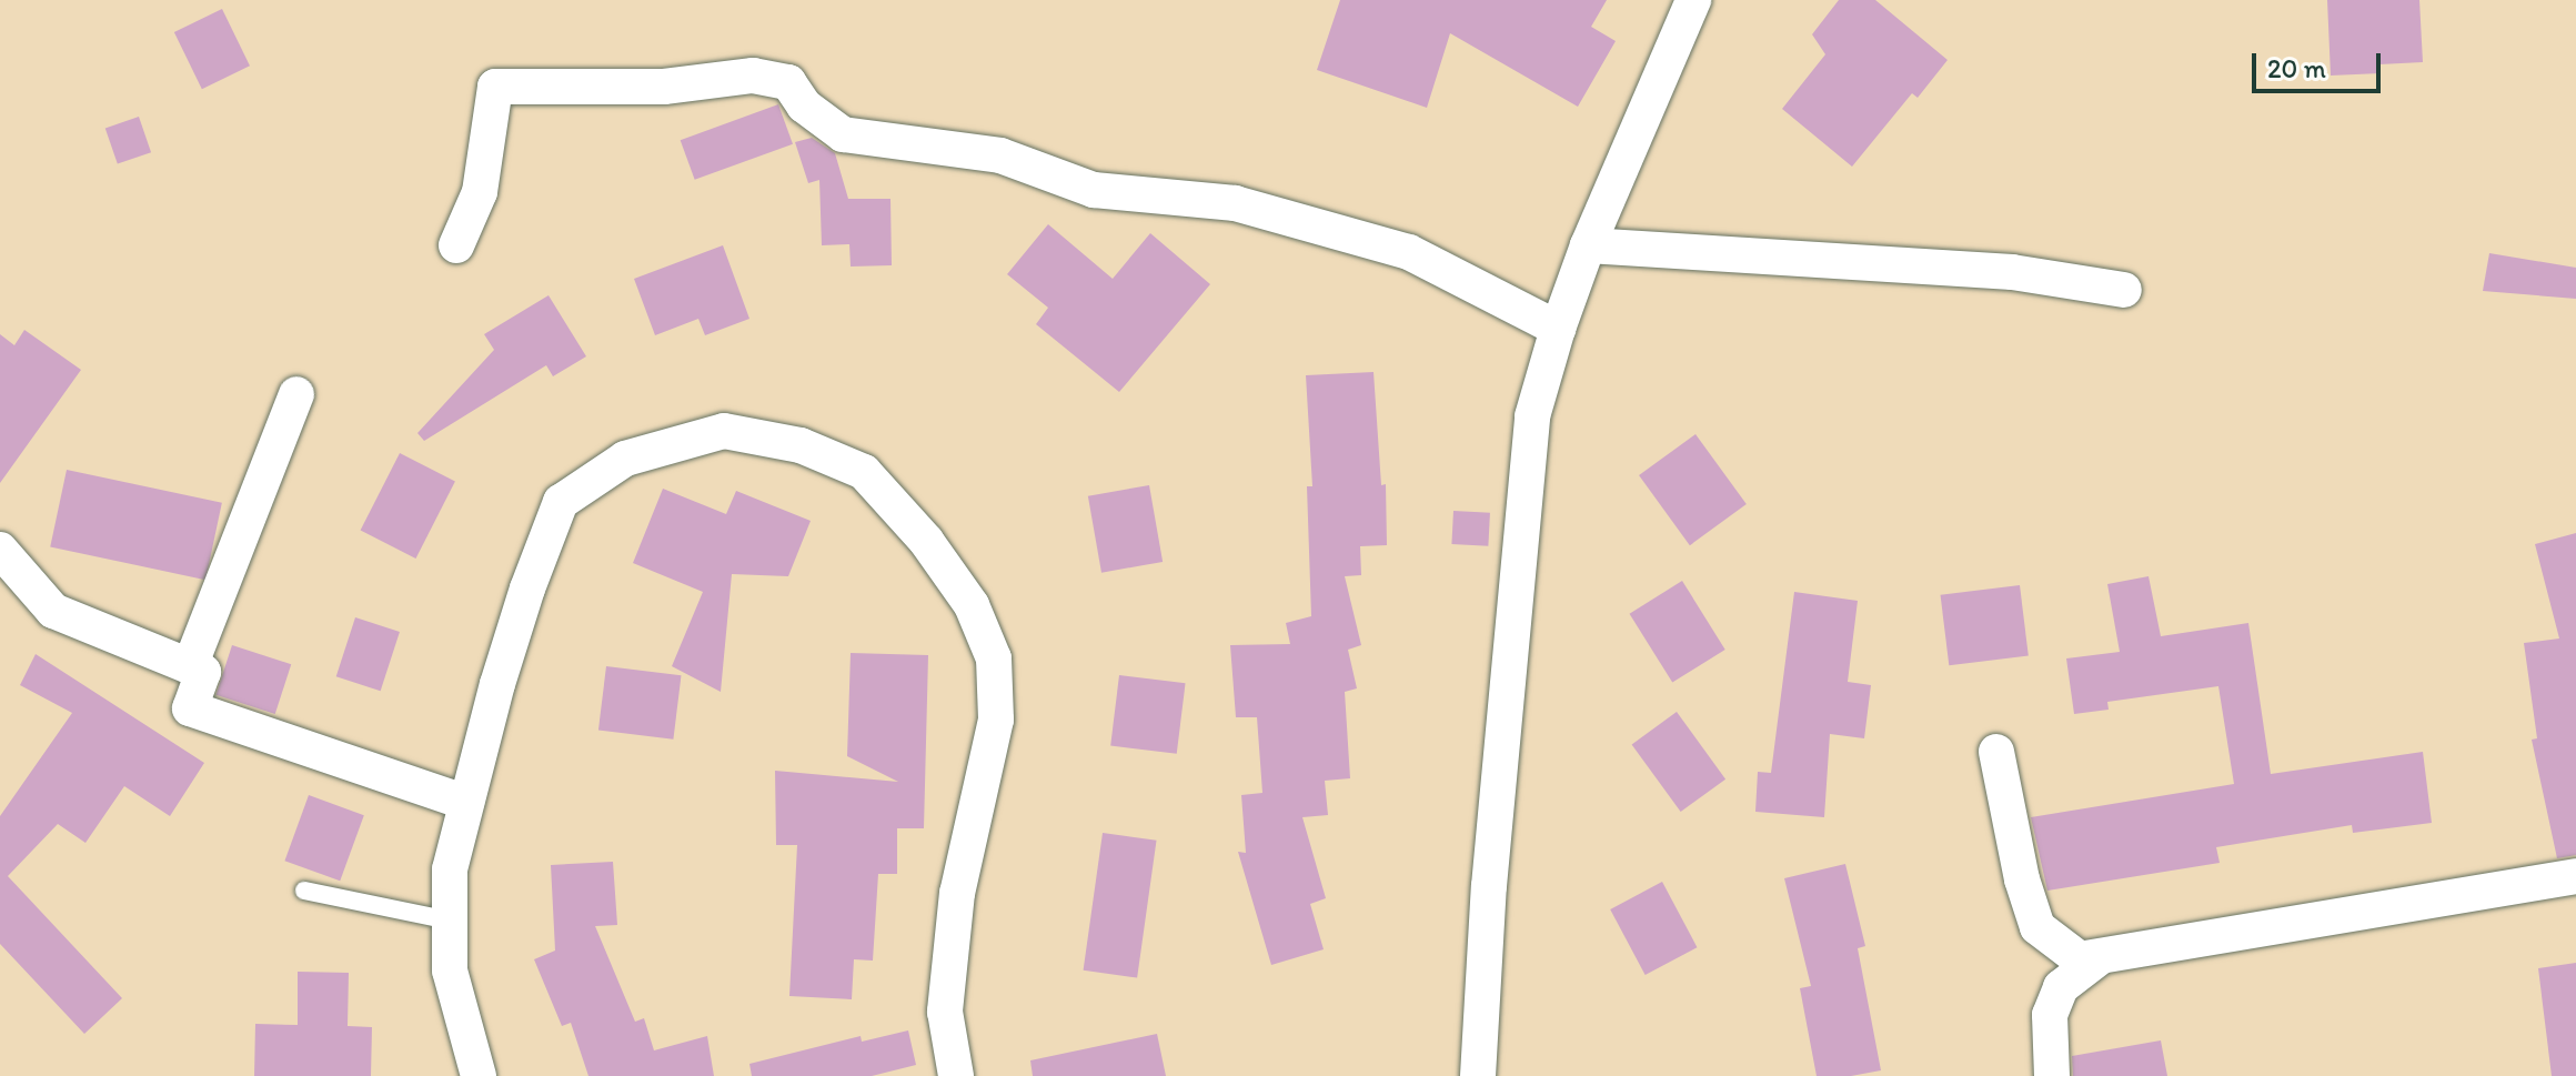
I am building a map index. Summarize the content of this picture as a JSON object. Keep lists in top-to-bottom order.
{
  "scale_bar": "20 m"
}
